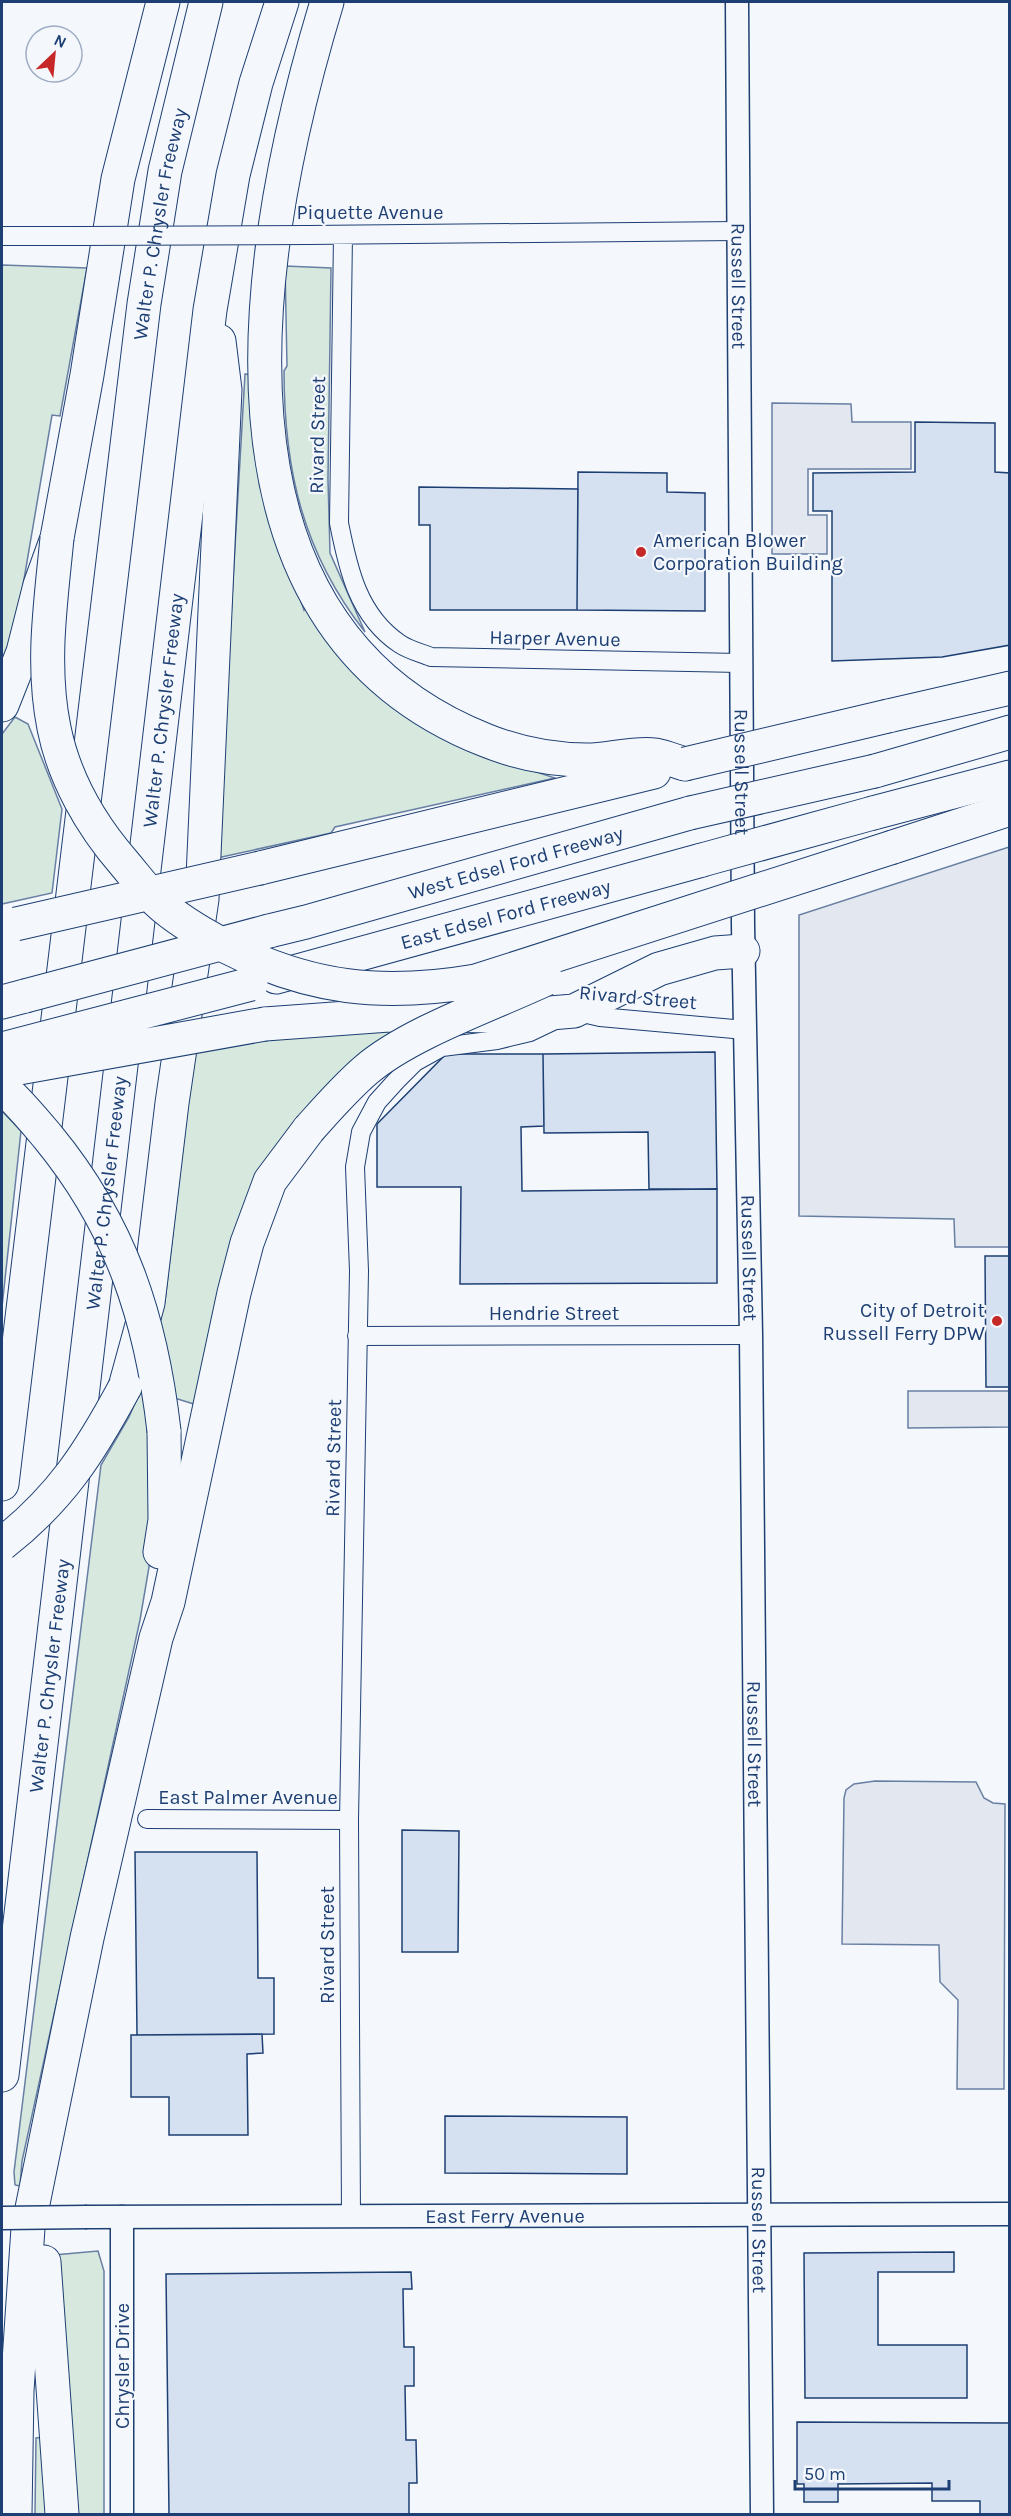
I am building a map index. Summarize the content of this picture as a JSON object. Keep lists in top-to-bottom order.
{
  "streets": {
    "highway": ["Walter P. Chrysler Freeway", "West Edsel Ford Freeway", "East Edsel Ford Freeway"],
    "street": [
      "Piquette Avenue",
      "Russell Street",
      "Rivard Street",
      "Harper Avenue",
      "Hendrie Street",
      "East Palmer Avenue",
      "East Ferry Avenue",
      "Chrysler Drive"
    ]
  },
  "crossings": [
    ["Piquette Avenue", "Russell Street"],
    ["Piquette Avenue", "Rivard Street"],
    ["Russell Street", "Rivard Street"],
    ["Russell Street", "Harper Avenue"],
    ["Russell Street", "Hendrie Street"],
    ["Russell Street", "East Ferry Avenue"],
    ["Rivard Street", "Harper Avenue"],
    ["Rivard Street", "Hendrie Street"],
    ["Rivard Street", "East Palmer Avenue"],
    ["Rivard Street", "East Ferry Avenue"],
    ["East Ferry Avenue", "Chrysler Drive"]
  ],
  "places": ["American Blower Corporation Building", "City of Detroit Russell Ferry DPW"],
  "scale_bar": "50 m",
  "north": "top right"
}
